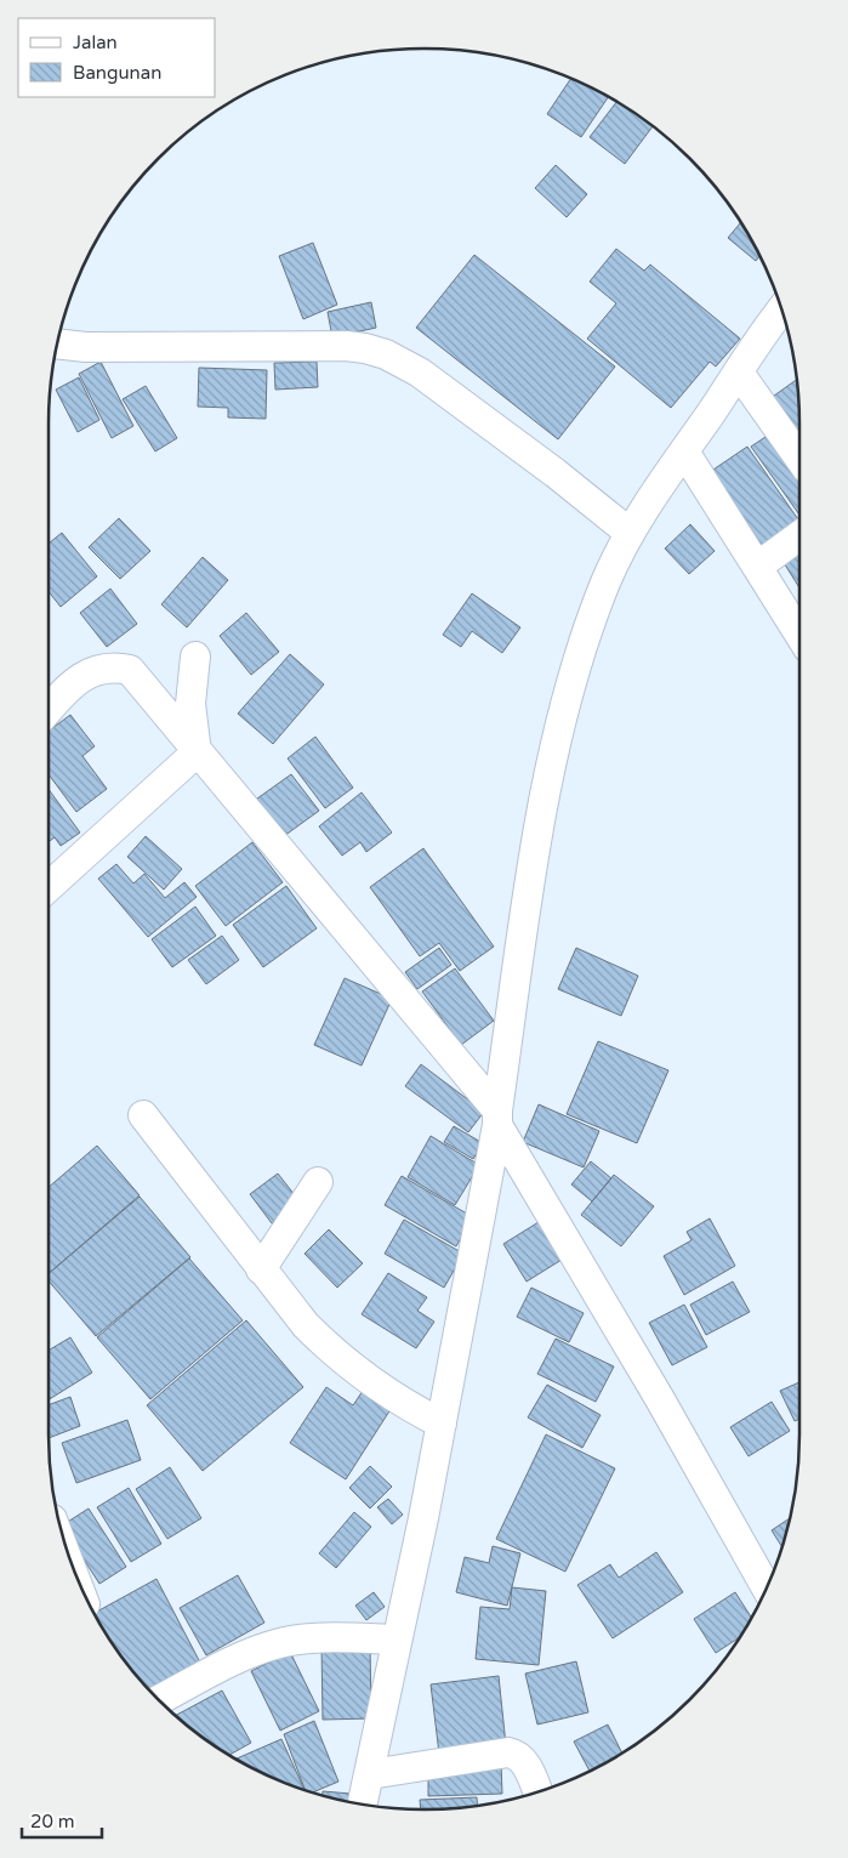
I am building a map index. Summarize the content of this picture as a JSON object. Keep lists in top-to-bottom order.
{
  "legend": ["Jalan", "Bangunan"],
  "scale_bar": "20 m"
}
